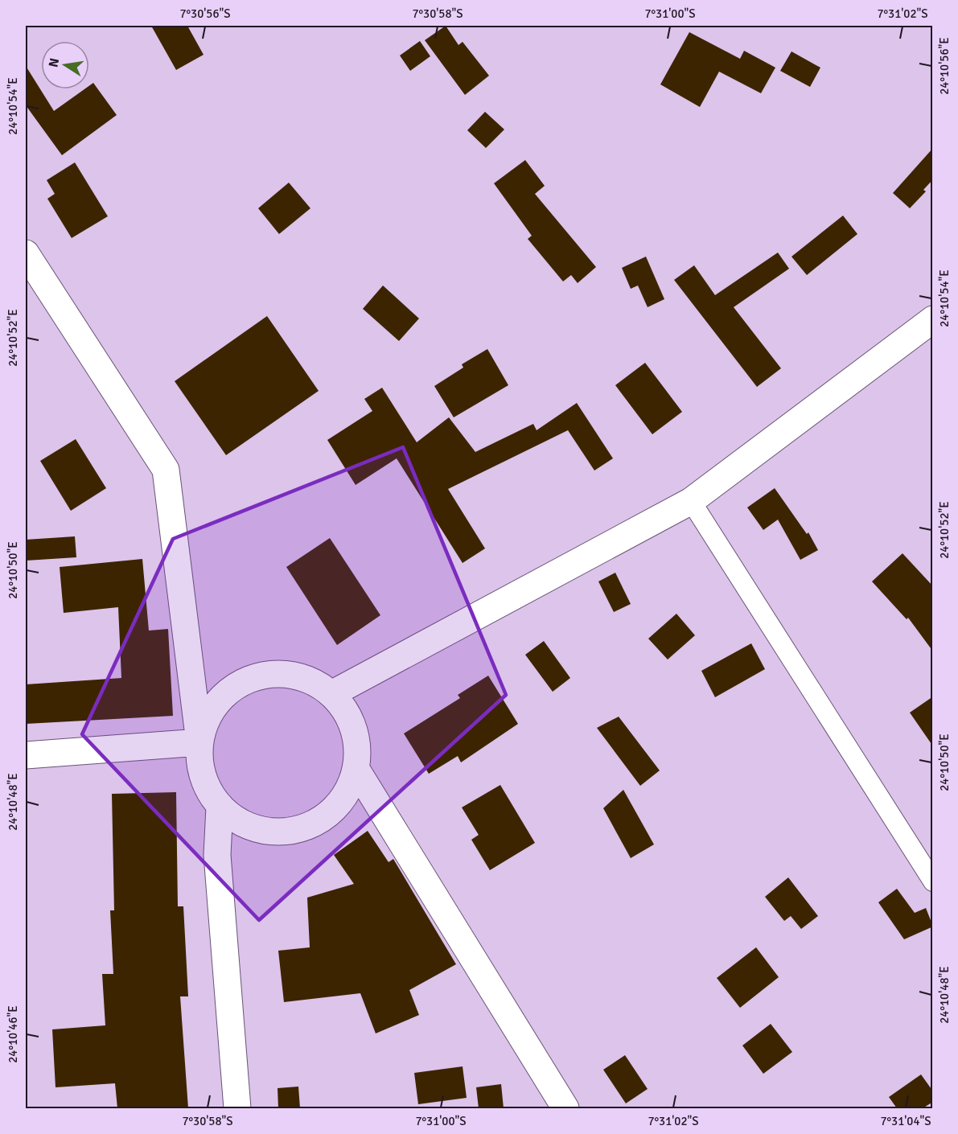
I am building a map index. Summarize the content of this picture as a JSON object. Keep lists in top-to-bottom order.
{
  "north": "left",
  "coordinates": [
    "7°30'56\"S",
    "7°30'58\"S",
    "7°31'00\"S",
    "7°31'02\"S",
    "24°10'56\"E",
    "24°10'54\"E",
    "24°10'52\"E",
    "24°10'50\"E",
    "24°10'48\"E",
    "24°10'46\"E",
    "7°31'04\"S"
  ]
}
